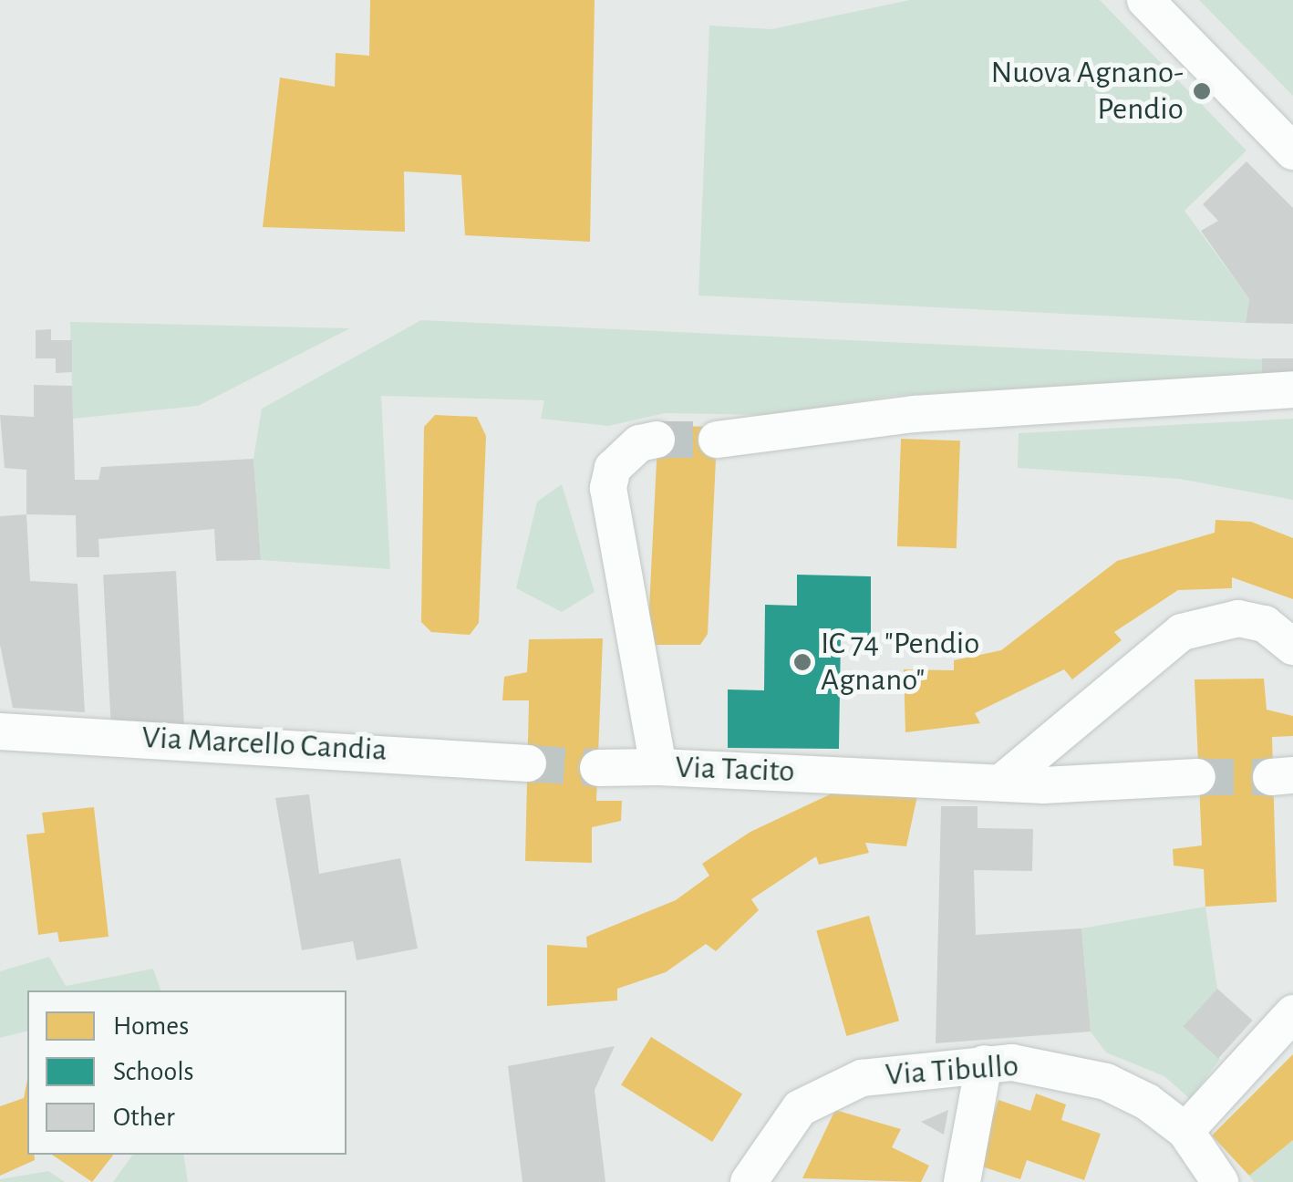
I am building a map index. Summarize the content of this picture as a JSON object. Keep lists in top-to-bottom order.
{
  "streets": {
    "street": ["Via Marcello Candia", "Via Tacito", "Via Tibullo"]
  },
  "places": ["Nuova Agnano- Pendio", "IC 74 \"Pendio Agnano\""],
  "legend": ["Homes", "Schools", "Other"]
}
